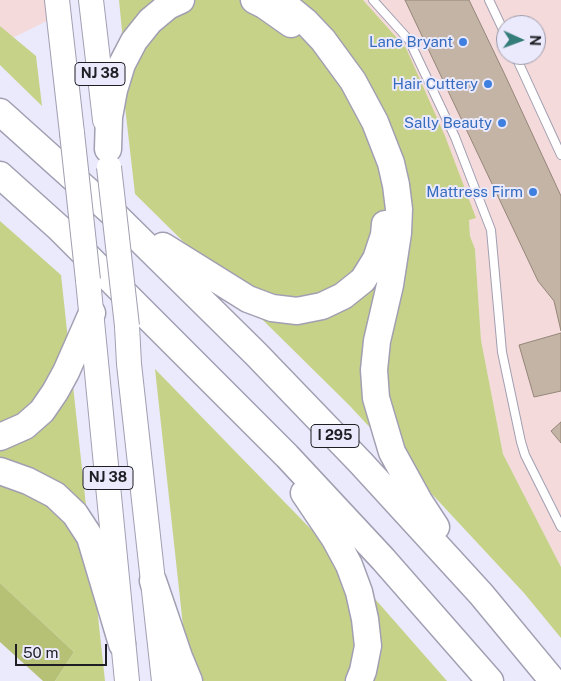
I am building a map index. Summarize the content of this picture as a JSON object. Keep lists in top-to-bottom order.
{
  "streets": {
    "highway": ["NJ 38", "I 295"]
  },
  "places": [
    "Lane Bryant",
    "Hair Cuttery",
    "Sally Beauty",
    "Mattress Firm"
  ],
  "scale_bar": "50 m",
  "north": "right"
}
